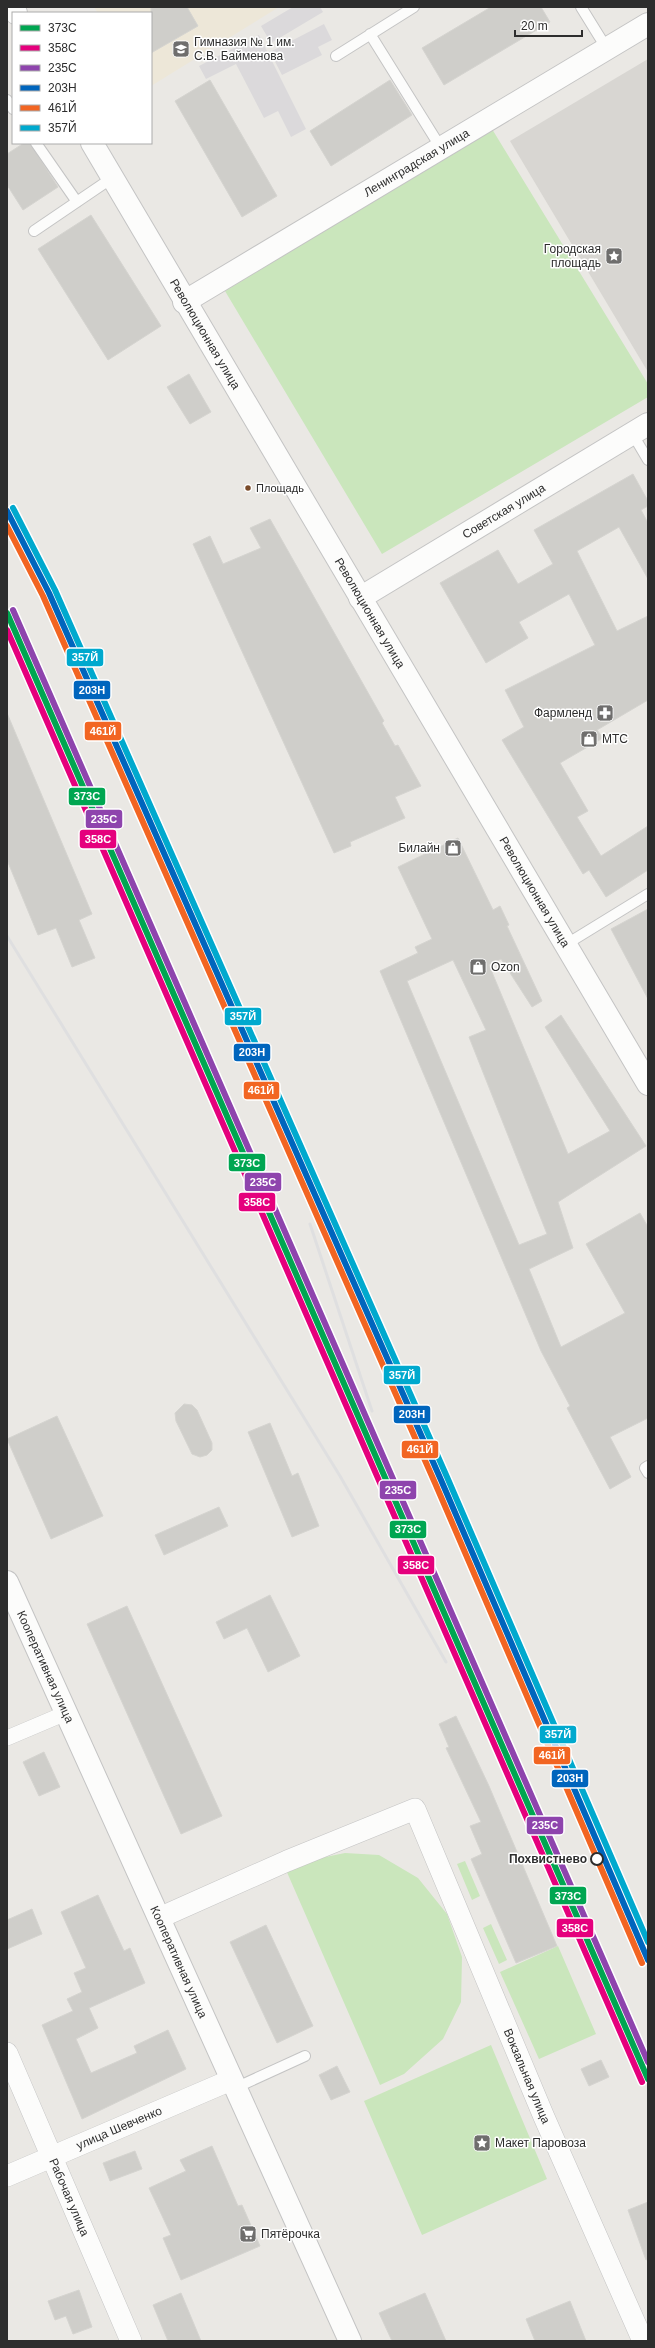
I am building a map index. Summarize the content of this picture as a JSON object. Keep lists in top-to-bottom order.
{
  "streets": {
    "street": [
      "Ленинградская улица",
      "Революционная улица",
      "Советская улица",
      "Кооперативная улица",
      "Вокзальная улица",
      "улица Шевченко",
      "Рабочая улица"
    ]
  },
  "crossings": [
    ["Ленинградская улица", "Революционная улица"],
    ["Революционная улица", "Советская улица"],
    ["Кооперативная улица", "Вокзальная улица"],
    ["Кооперативная улица", "улица Шевченко"],
    ["улица Шевченко", "Рабочая улица"]
  ],
  "places": {
    "school or university": ["Гимназия № 1 им. С.В. Байменова"],
    "place": ["Городская площадь", "Макет Паровоза"],
    "other": ["Площадь", "Похвистнево"],
    "pharmacy": ["Фармленд"],
    "shop": ["МТС", "Билайн", "Ozon"],
    "supermarket": ["Пятёрочка"]
  },
  "lines": [
    "transit line 357Й",
    "transit line 203Н",
    "transit line 461Й",
    "transit line 235С",
    "transit line 373C",
    "transit line 358С"
  ],
  "legend": [
    "373C",
    "358С",
    "235С",
    "203Н",
    "461Й",
    "357Й"
  ],
  "scale_bar": "20 m"
}
